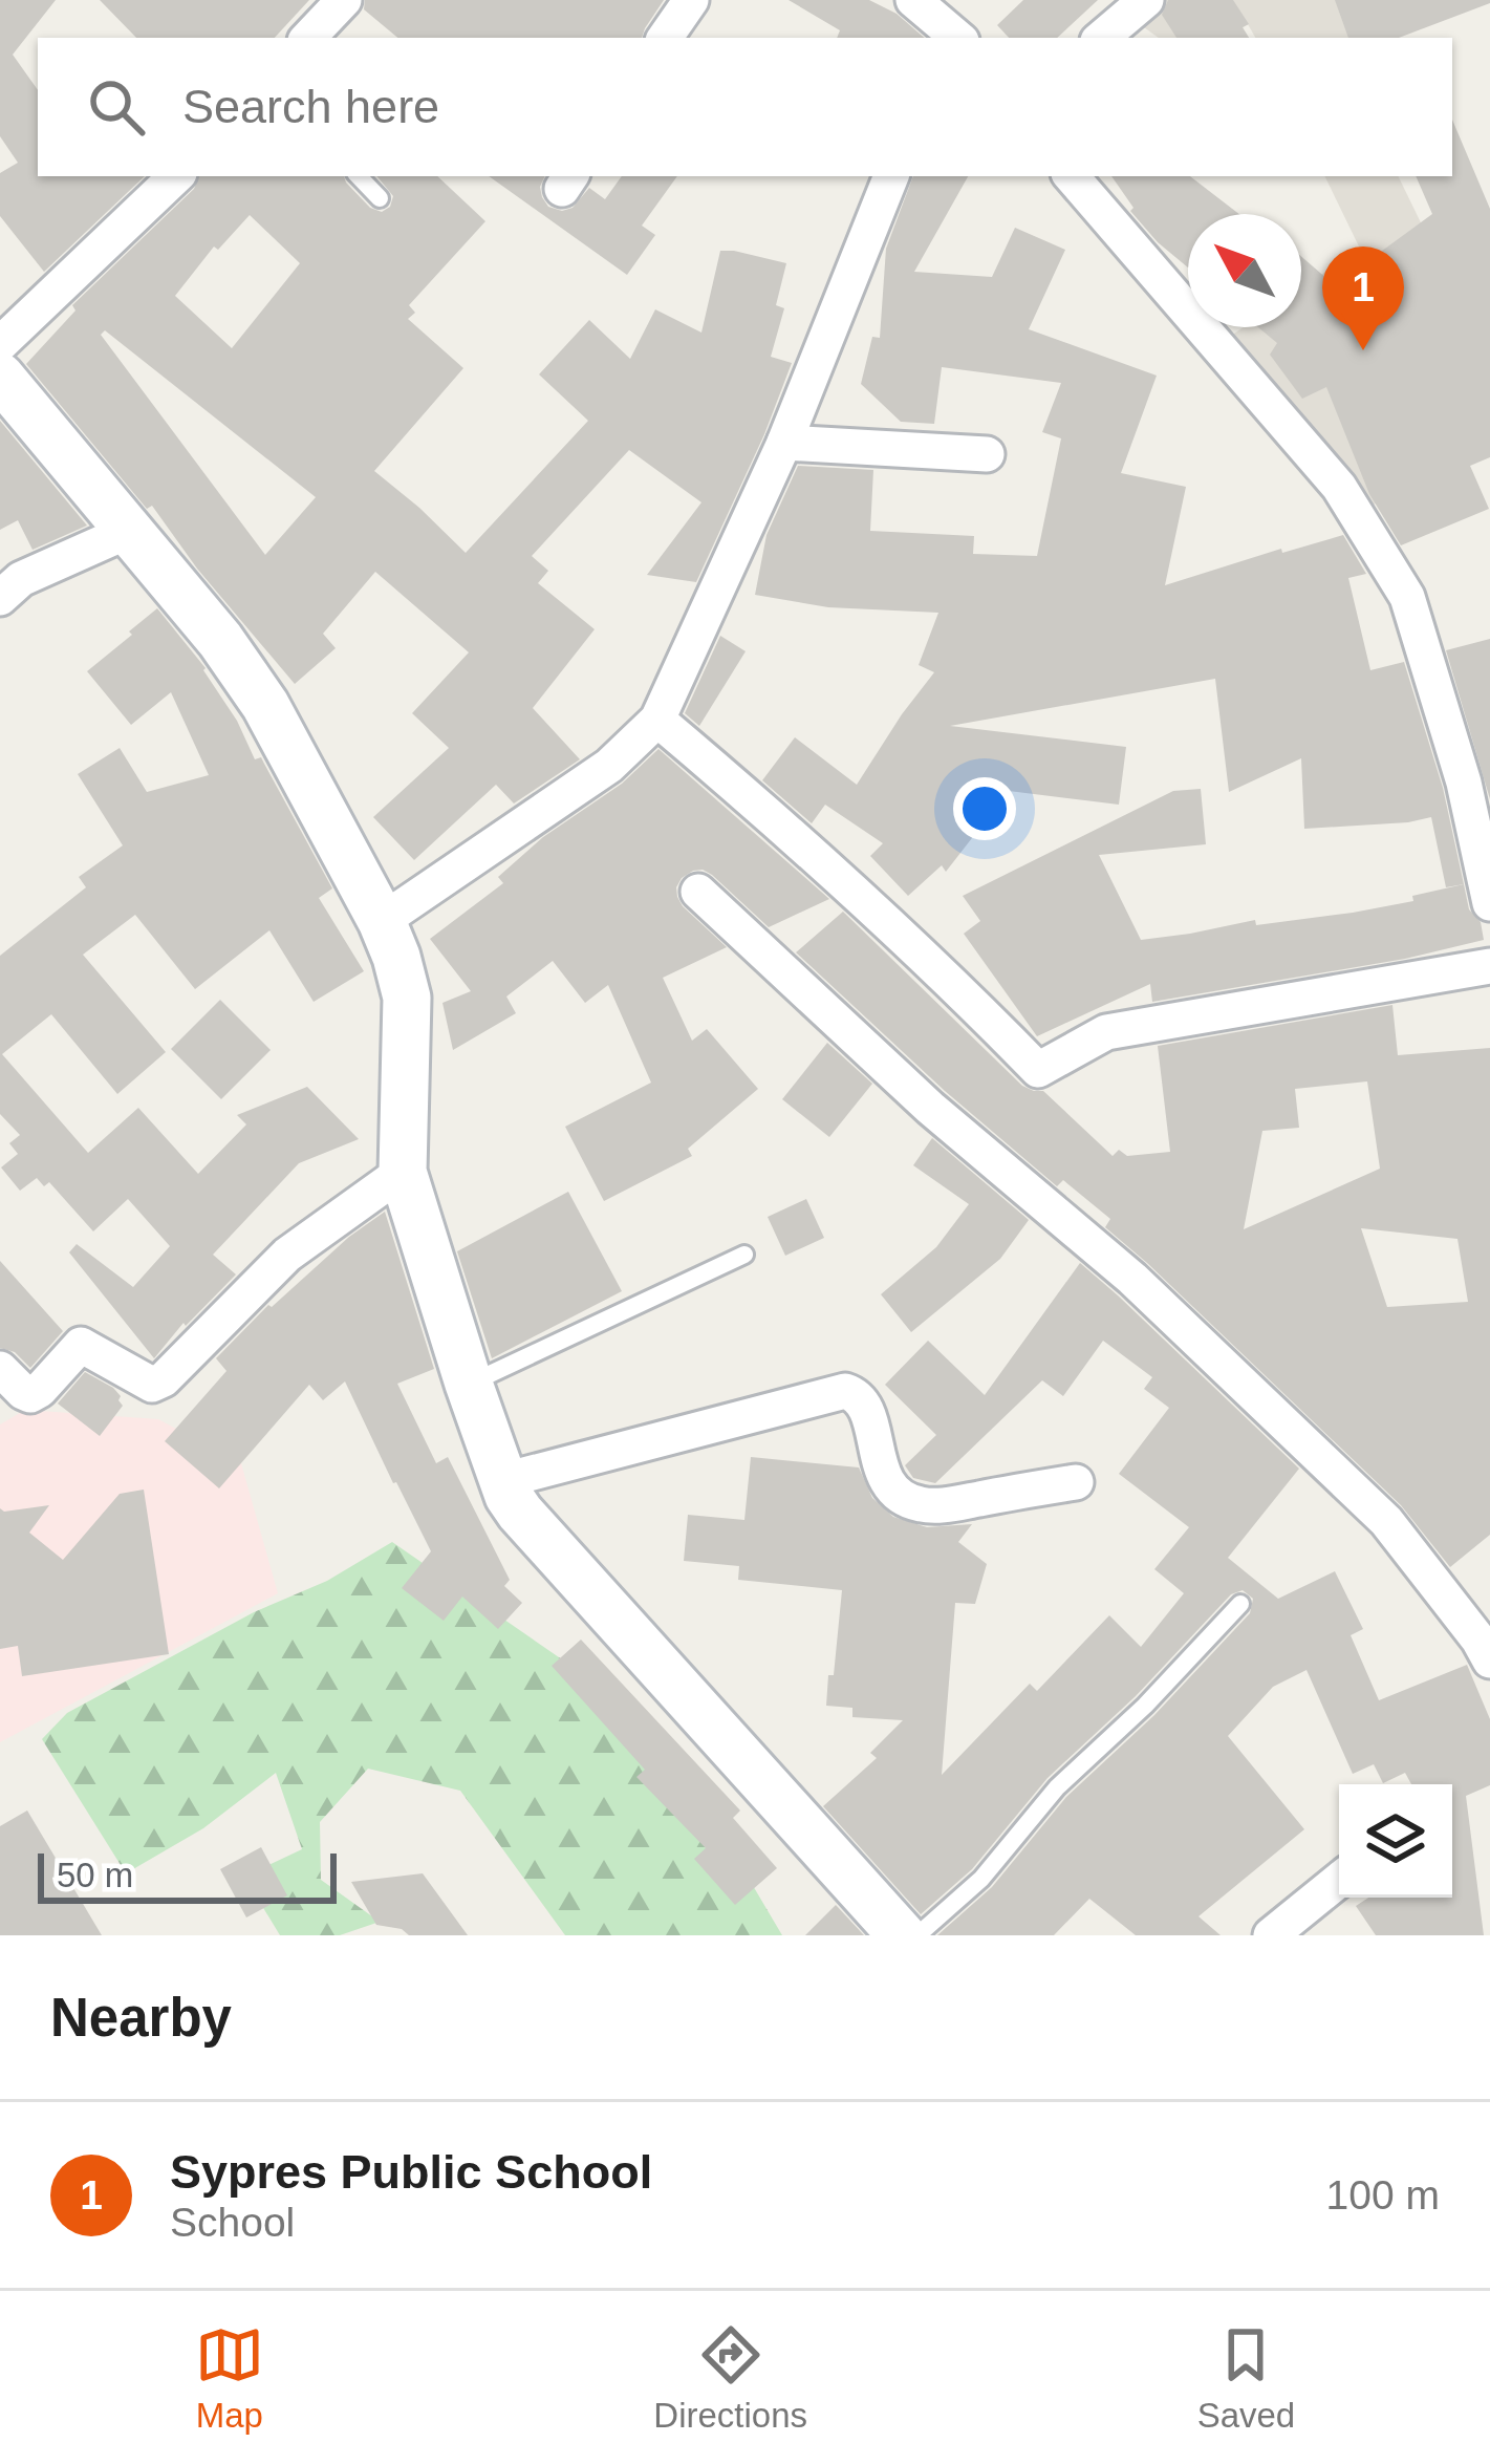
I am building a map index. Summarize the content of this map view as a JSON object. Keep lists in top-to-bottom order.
{
  "scale_bar": "50 m",
  "north": "top left",
  "page": {
    "search": "Search here",
    "pins": "1",
    "scale": "50 m",
    "heading": "Nearby",
    "list": [
      {
        "mark": "1",
        "name": "Sypres Public School",
        "note": "School",
        "value": "100 m"
      }
    ],
    "nav": ["Map", "Directions", "Saved"]
  }
}
